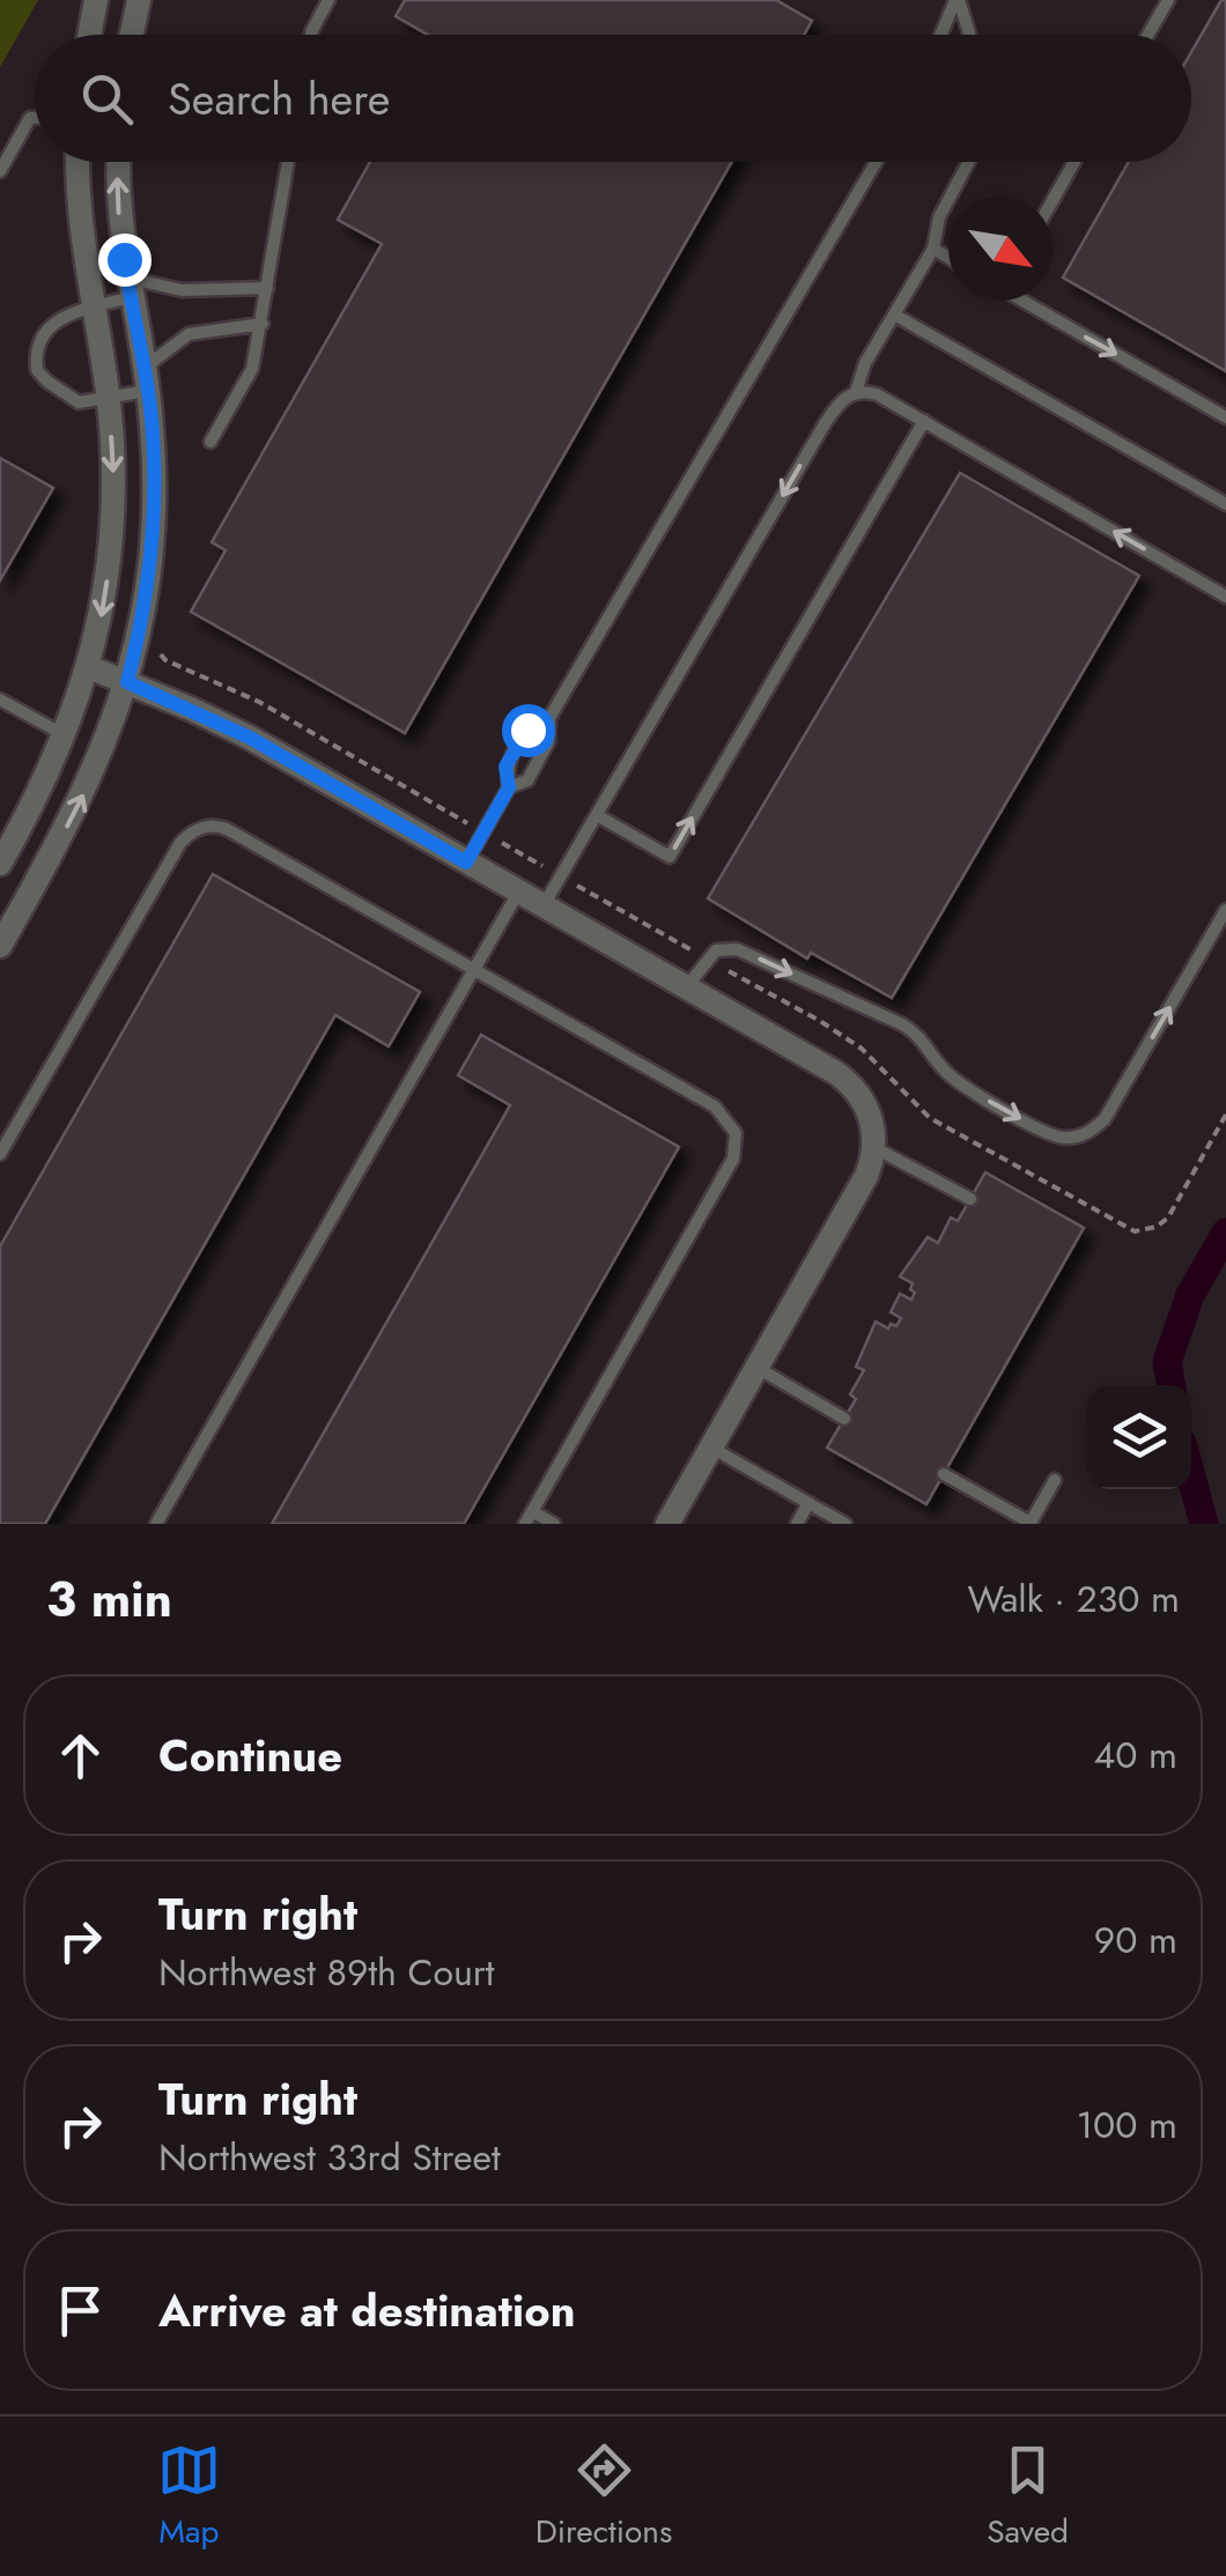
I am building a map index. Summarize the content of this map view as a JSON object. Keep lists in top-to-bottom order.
{
  "north": "bottom right",
  "page": {
    "search": "Search here",
    "heading": ["3 min", "Walk · 230 m"],
    "list": [
      ["Continue", "40 m"],
      ["Turn right", "Northwest 89th Court", "90 m"],
      ["Turn right", "Northwest 33rd Street", "100 m"],
      "Arrive at destination"
    ],
    "nav": ["Map", "Directions", "Saved"]
  }
}
